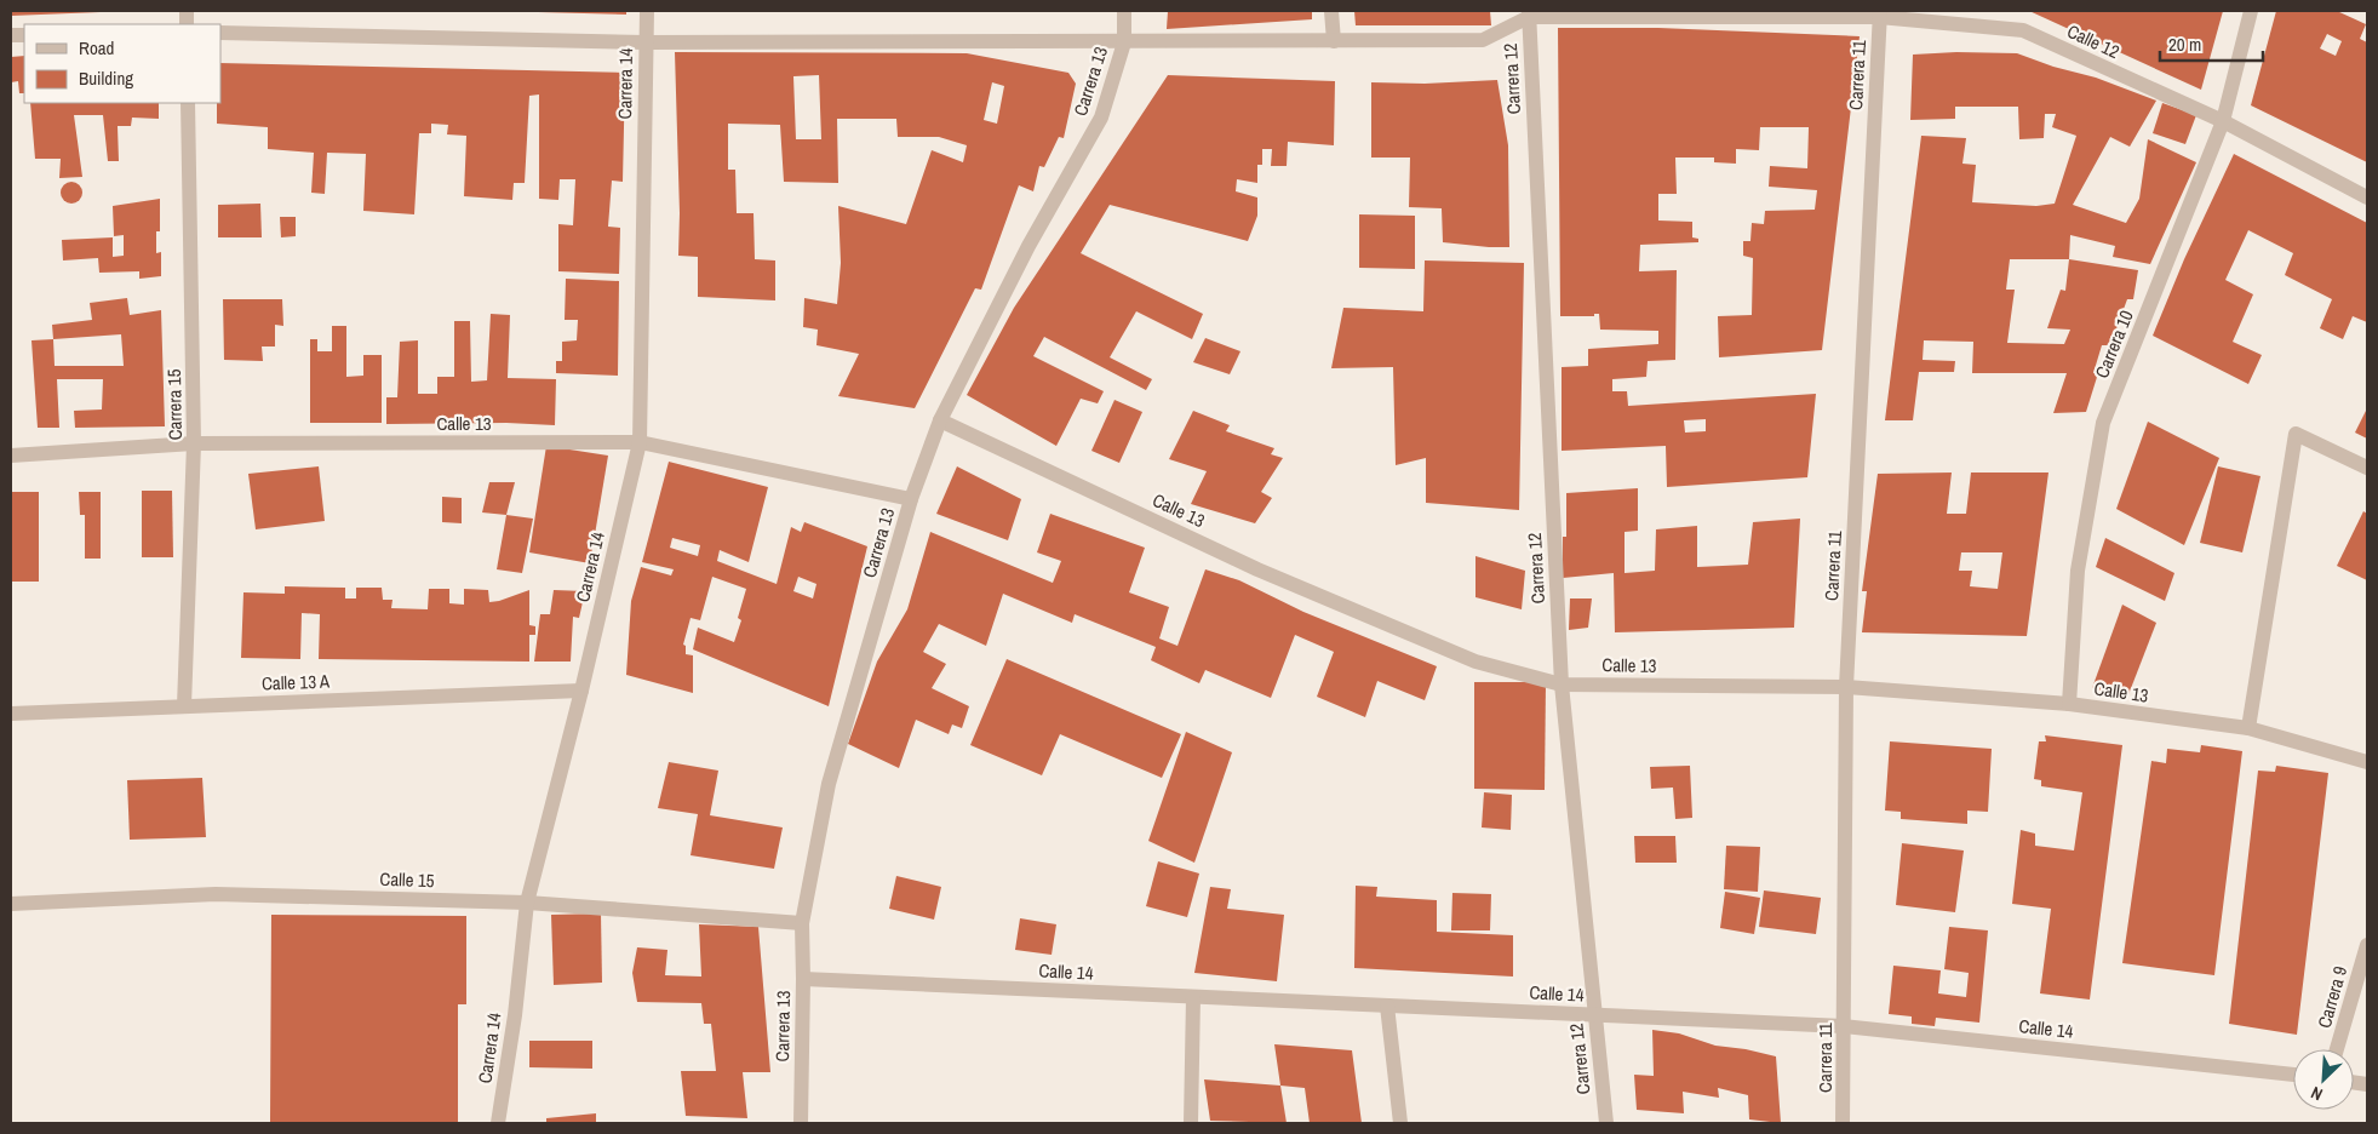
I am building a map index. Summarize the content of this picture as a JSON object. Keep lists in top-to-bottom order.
{
  "streets": {
    "street": [
      "Calle 12",
      "Carrera 11",
      "Carrera 12",
      "Carrera 13",
      "Carrera 14",
      "Carrera 10",
      "Carrera 15",
      "Calle 13",
      "Calle 13 A",
      "Calle 15",
      "Calle 14",
      "Carrera 9"
    ]
  },
  "crossings": [
    ["Calle 12", "Carrera 11"],
    ["Calle 12", "Carrera 12"],
    ["Calle 12", "Carrera 13"],
    ["Calle 12", "Carrera 14"],
    ["Calle 12", "Carrera 10"],
    ["Carrera 11", "Calle 13"],
    ["Carrera 11", "Calle 14"],
    ["Carrera 12", "Calle 13"],
    ["Carrera 12", "Calle 14"],
    ["Carrera 13", "Calle 13"],
    ["Carrera 13", "Calle 15"],
    ["Carrera 13", "Calle 14"],
    ["Carrera 14", "Calle 13"],
    ["Carrera 14", "Calle 13 A"],
    ["Carrera 14", "Calle 15"],
    ["Carrera 10", "Calle 13"],
    ["Carrera 15", "Calle 13"],
    ["Carrera 15", "Calle 13 A"]
  ],
  "legend": ["Road", "Building"],
  "scale_bar": "20 m",
  "north": "bottom left"
}
